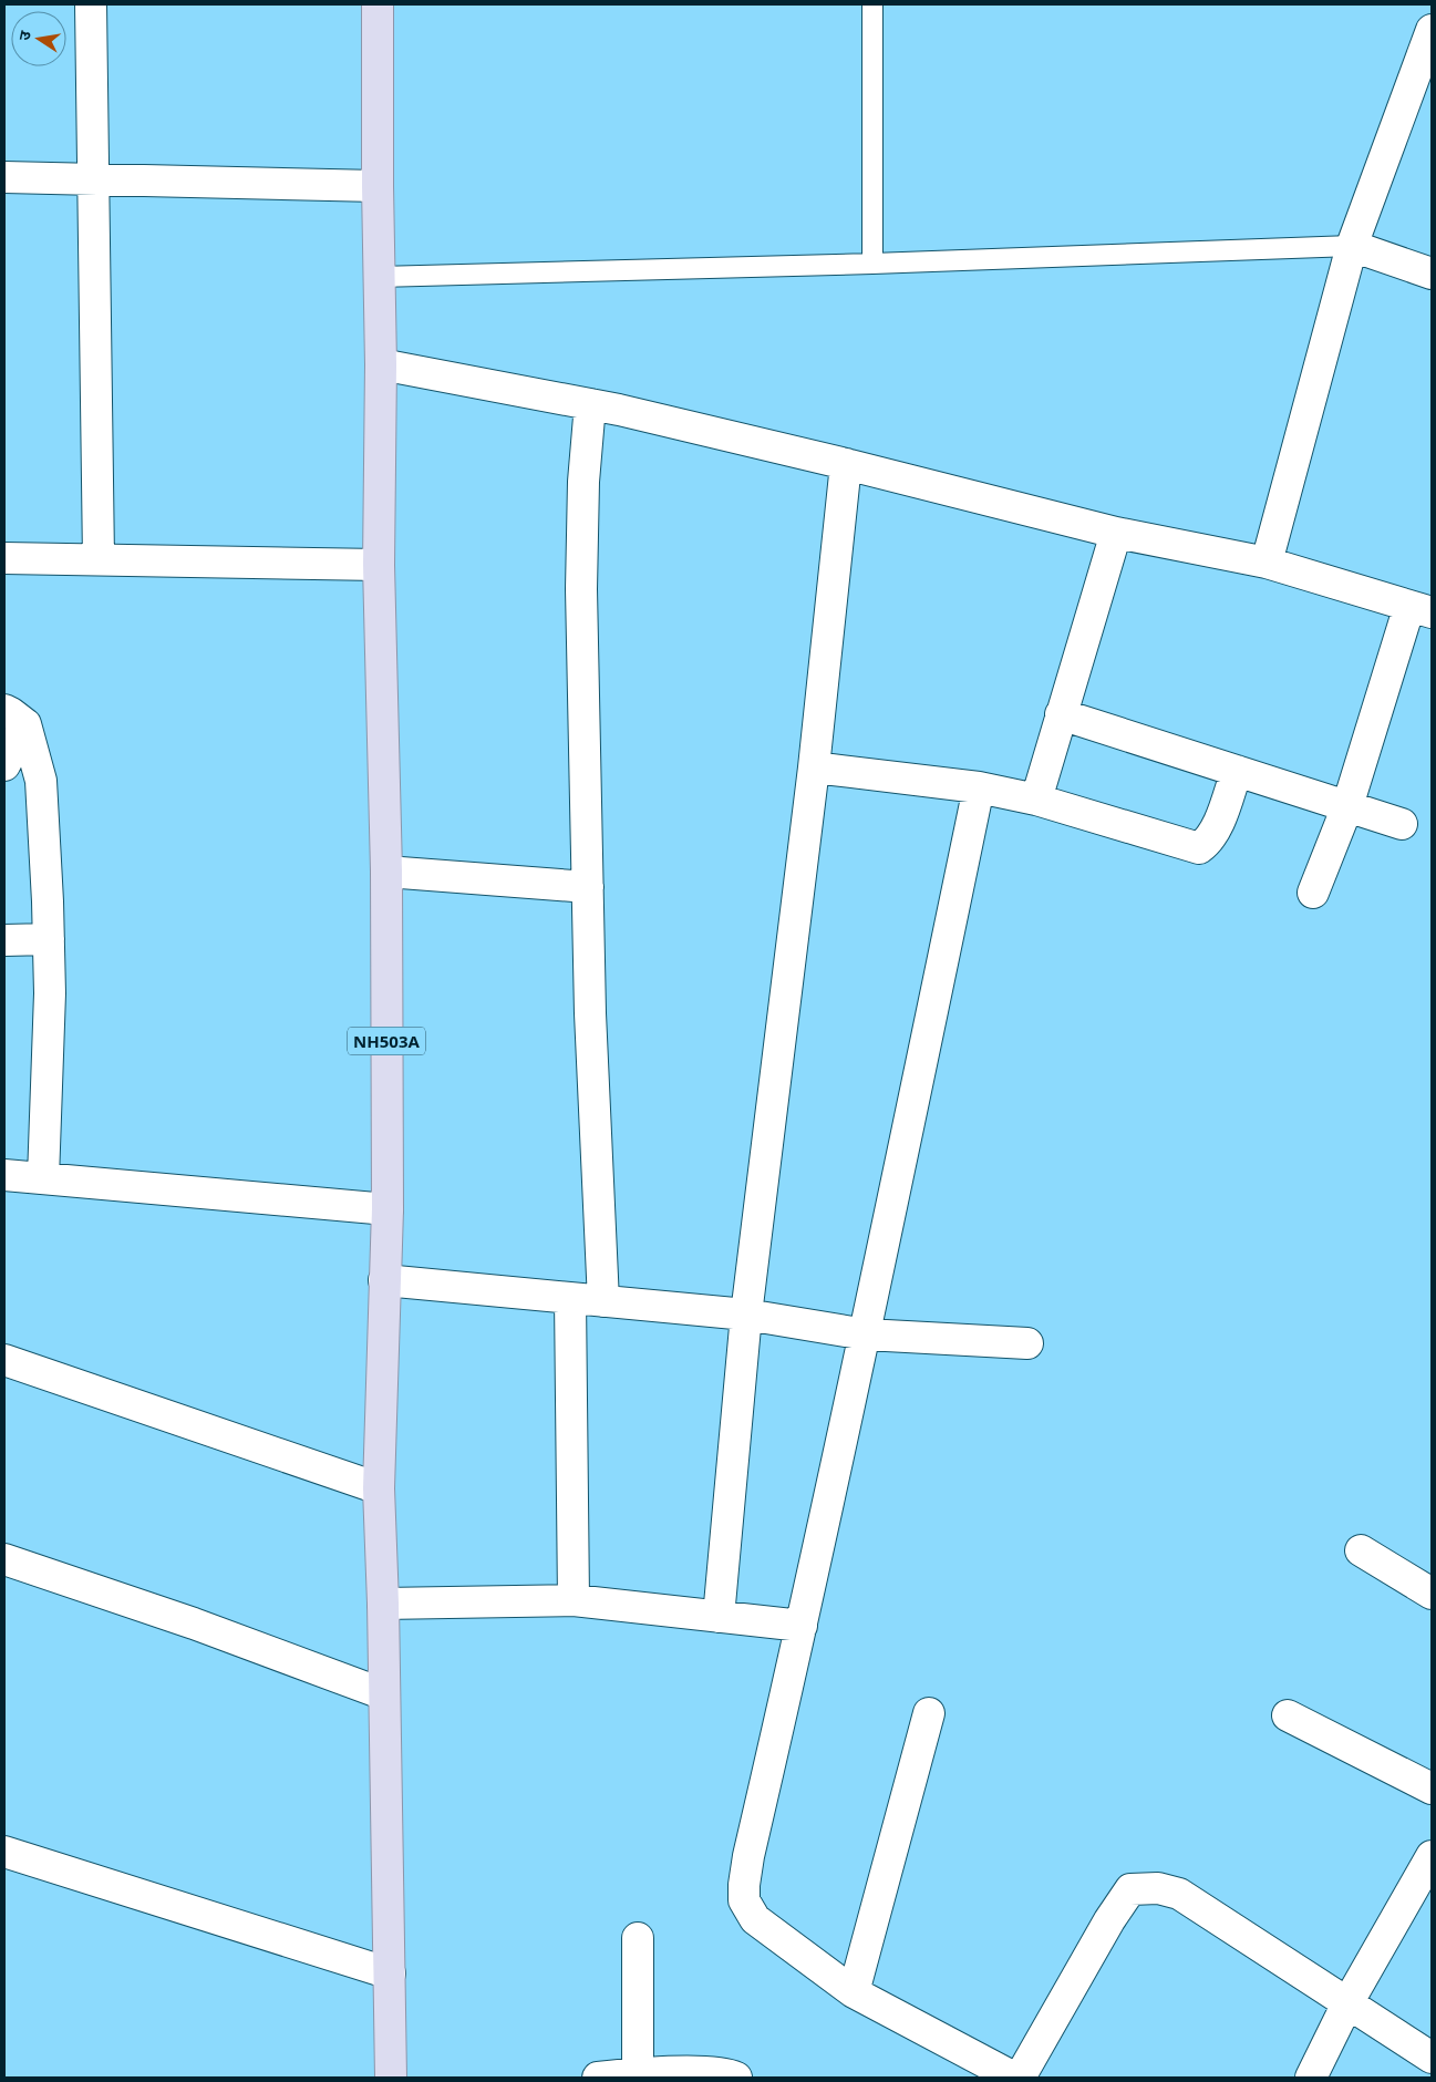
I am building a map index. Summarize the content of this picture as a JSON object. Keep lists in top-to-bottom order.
{
  "streets": {
    "highway": ["NH503A"]
  },
  "north": "left"
}
